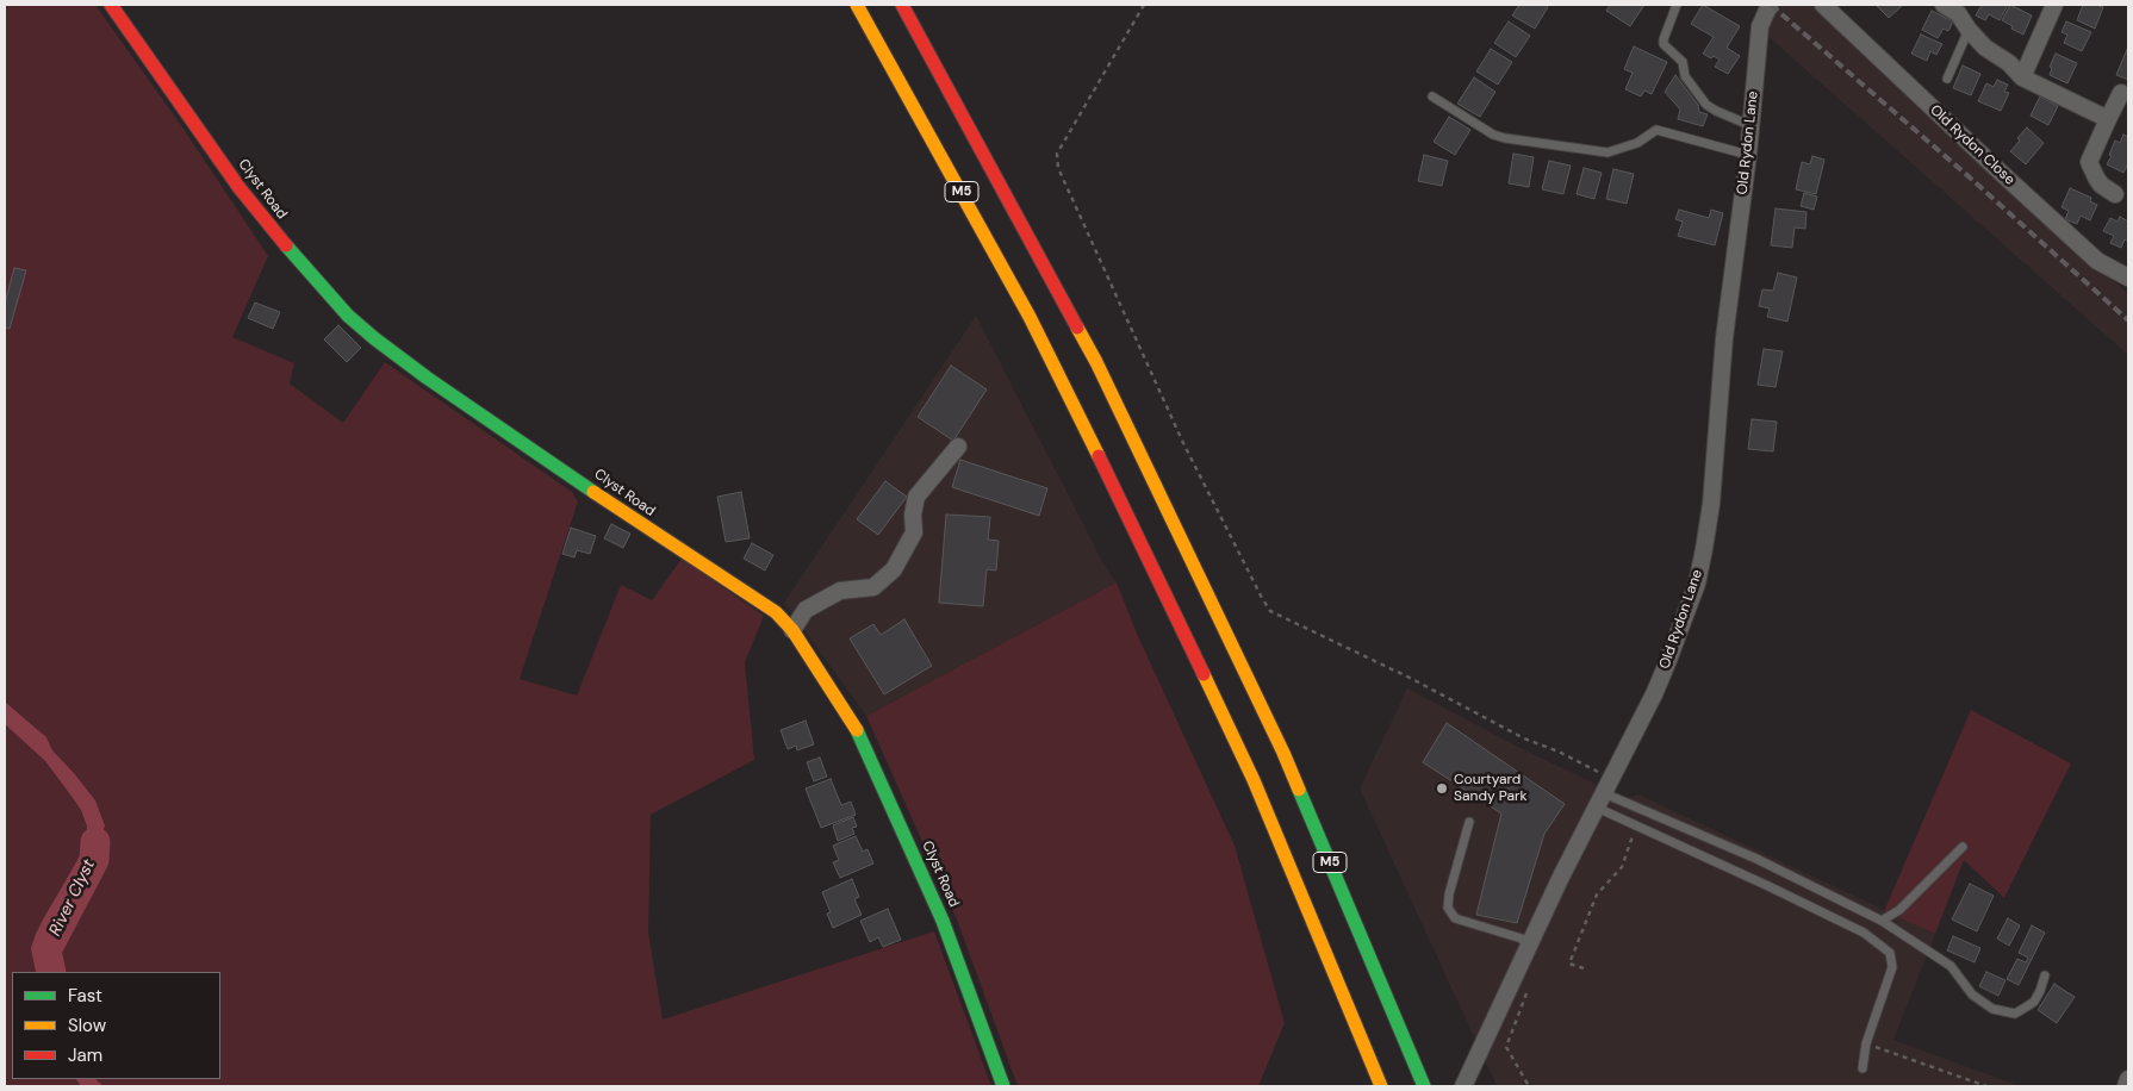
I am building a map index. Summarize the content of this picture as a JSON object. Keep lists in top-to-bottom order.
{
  "streets": {
    "main road": ["Clyst Road", "M5"],
    "street": ["Old Rydon Lane", "Old Rydon Close"]
  },
  "water": ["River Clyst"],
  "places": ["Courtyard Sandy Park"],
  "legend": ["Fast", "Slow", "Jam"]
}
